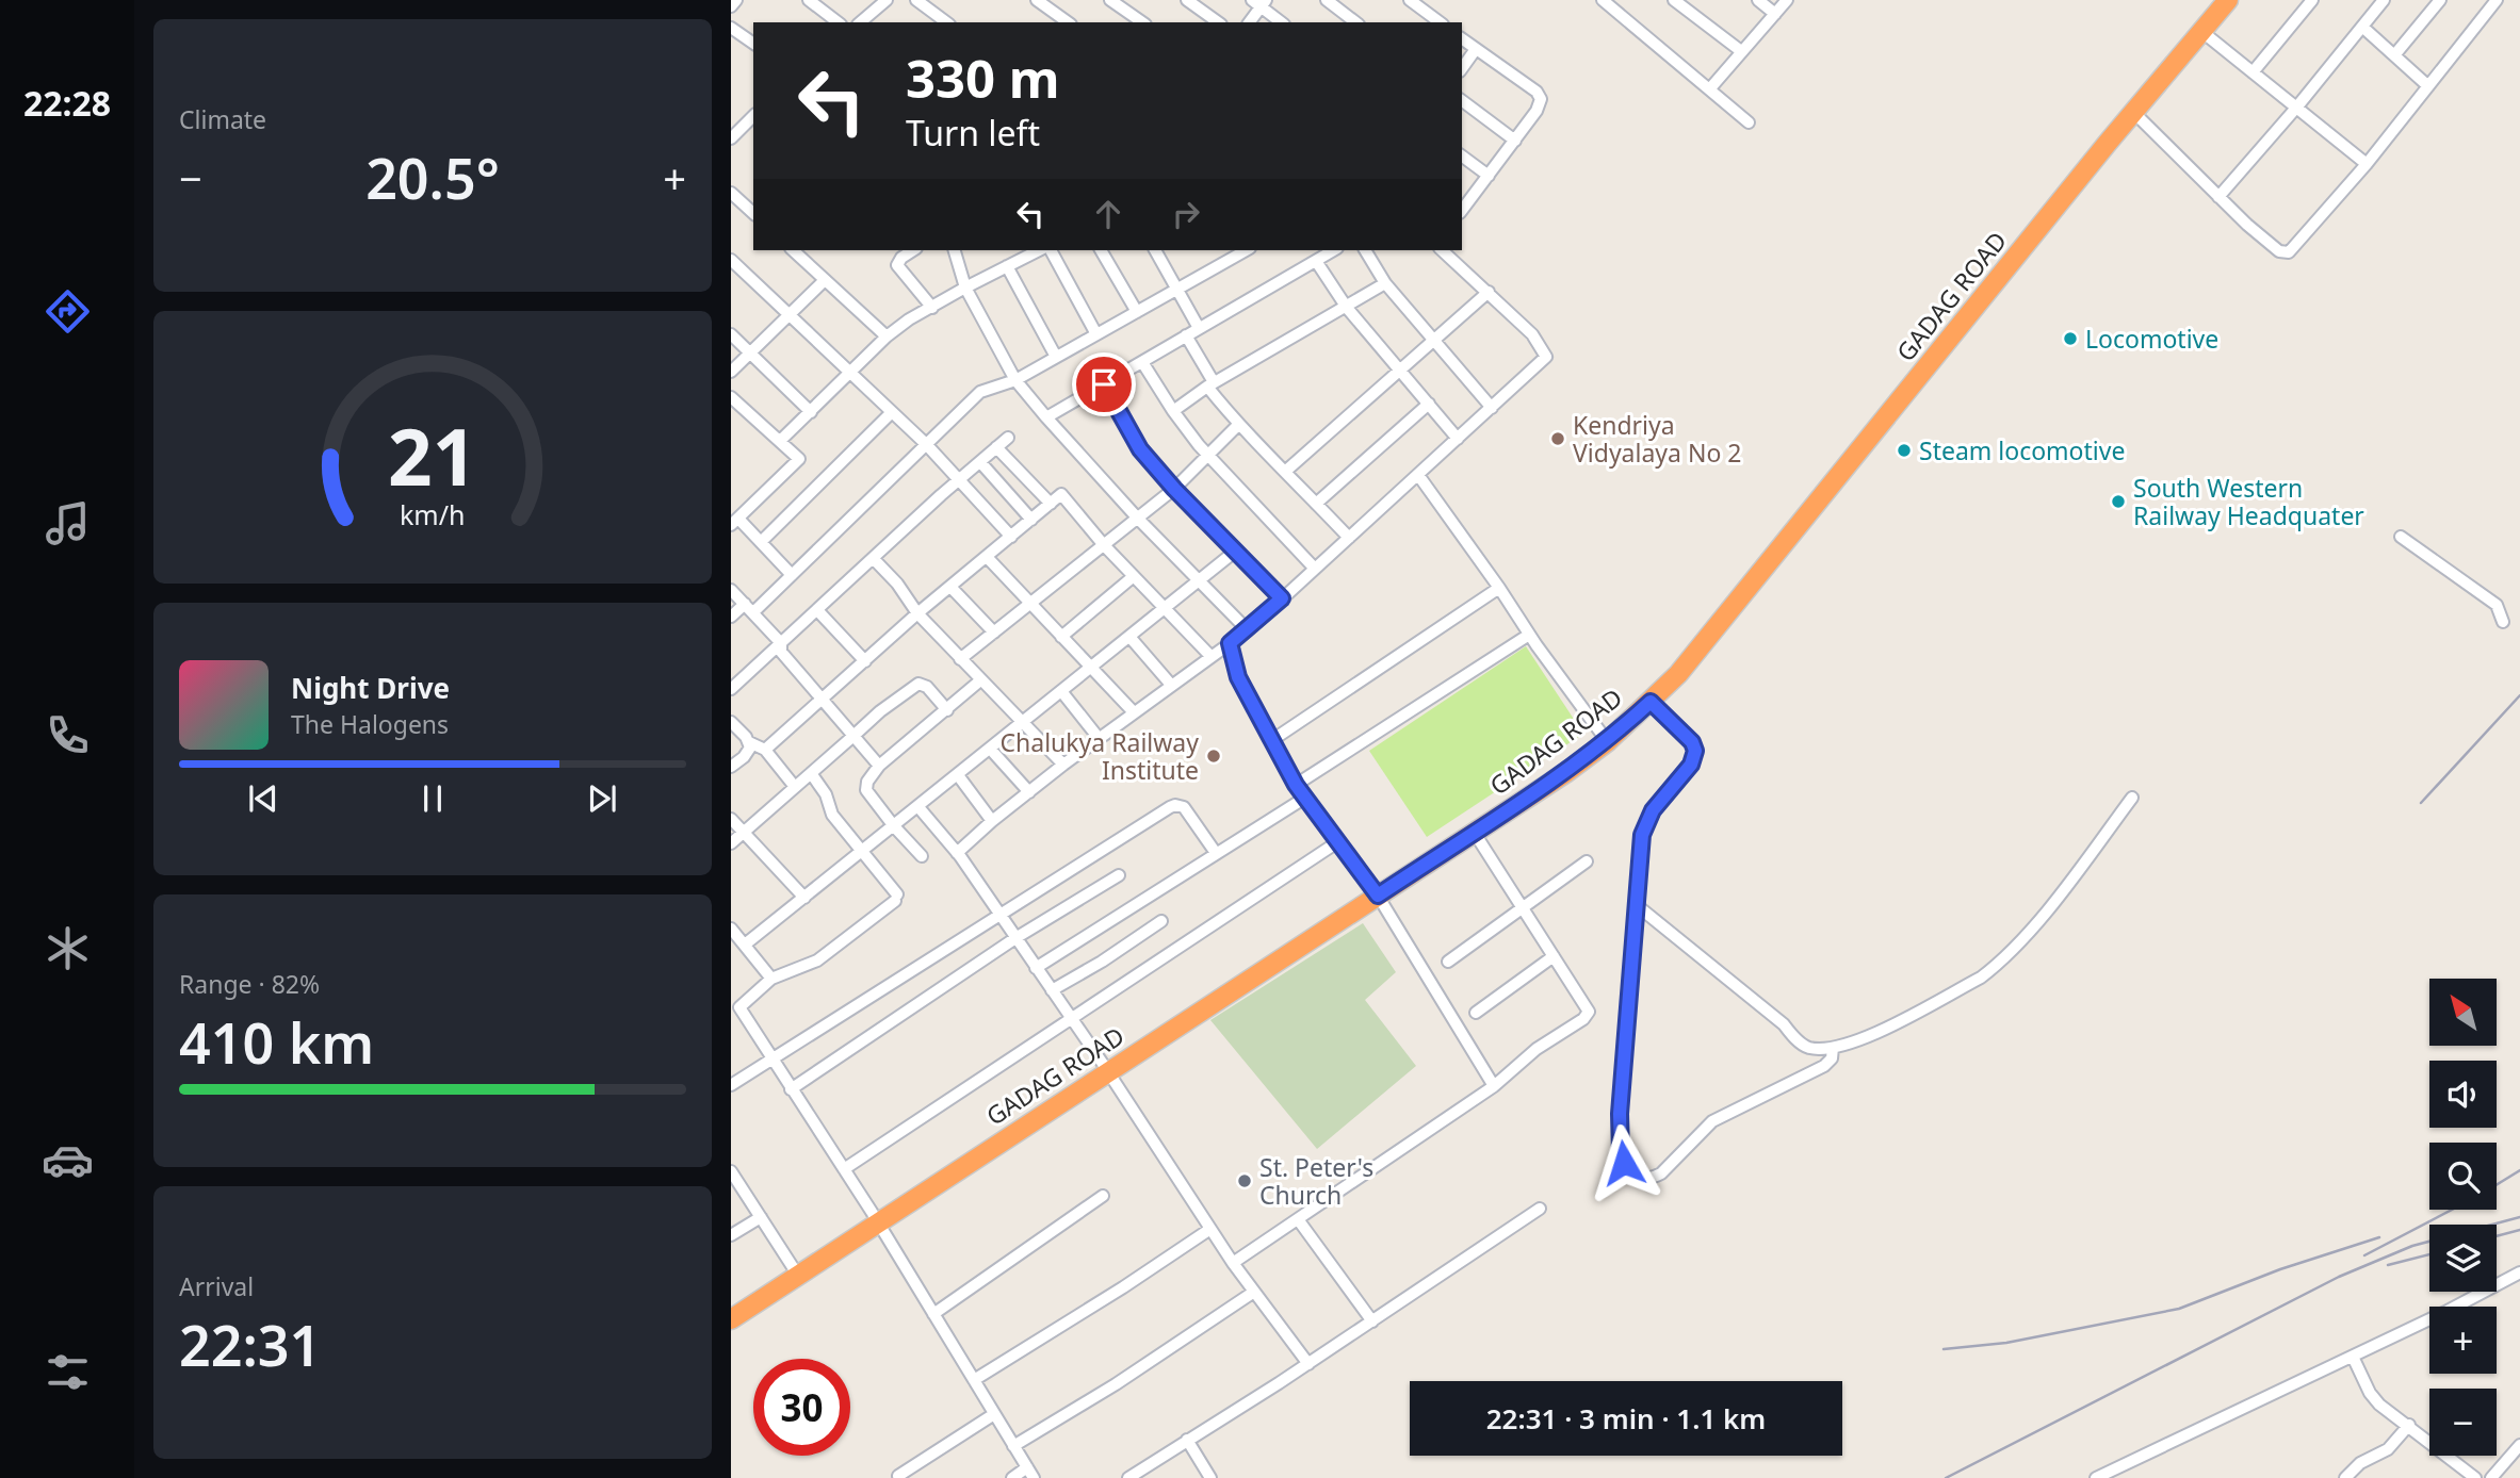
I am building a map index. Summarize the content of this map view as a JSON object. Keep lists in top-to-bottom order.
{
  "streets": {
    "highway": ["GADAG ROAD"]
  },
  "places": [
    "Locomotive",
    "Kendriya Vidyalaya No 2",
    "Steam locomotive",
    "South Western Railway Headquater",
    "Chalukya Railway Institute",
    "St. Peter's Church"
  ],
  "north": "top left",
  "page": {
    "tabs": "22:28",
    "tile": [
      "Climate",
      ["Range · 82%", "410 km"],
      ["Arrival", "22:31"]
    ],
    "turn": ["330 m", "Turn left"],
    "heat": ["−", "20.5°", "+"],
    "song": ["Night Drive", "The Halogens"],
    "map_buttons": ["+", "−"],
    "limit": "30",
    "trip": "22:31 · 3 min · 1.1 km",
    "gauge": ["21", "km/h"]
  }
}
